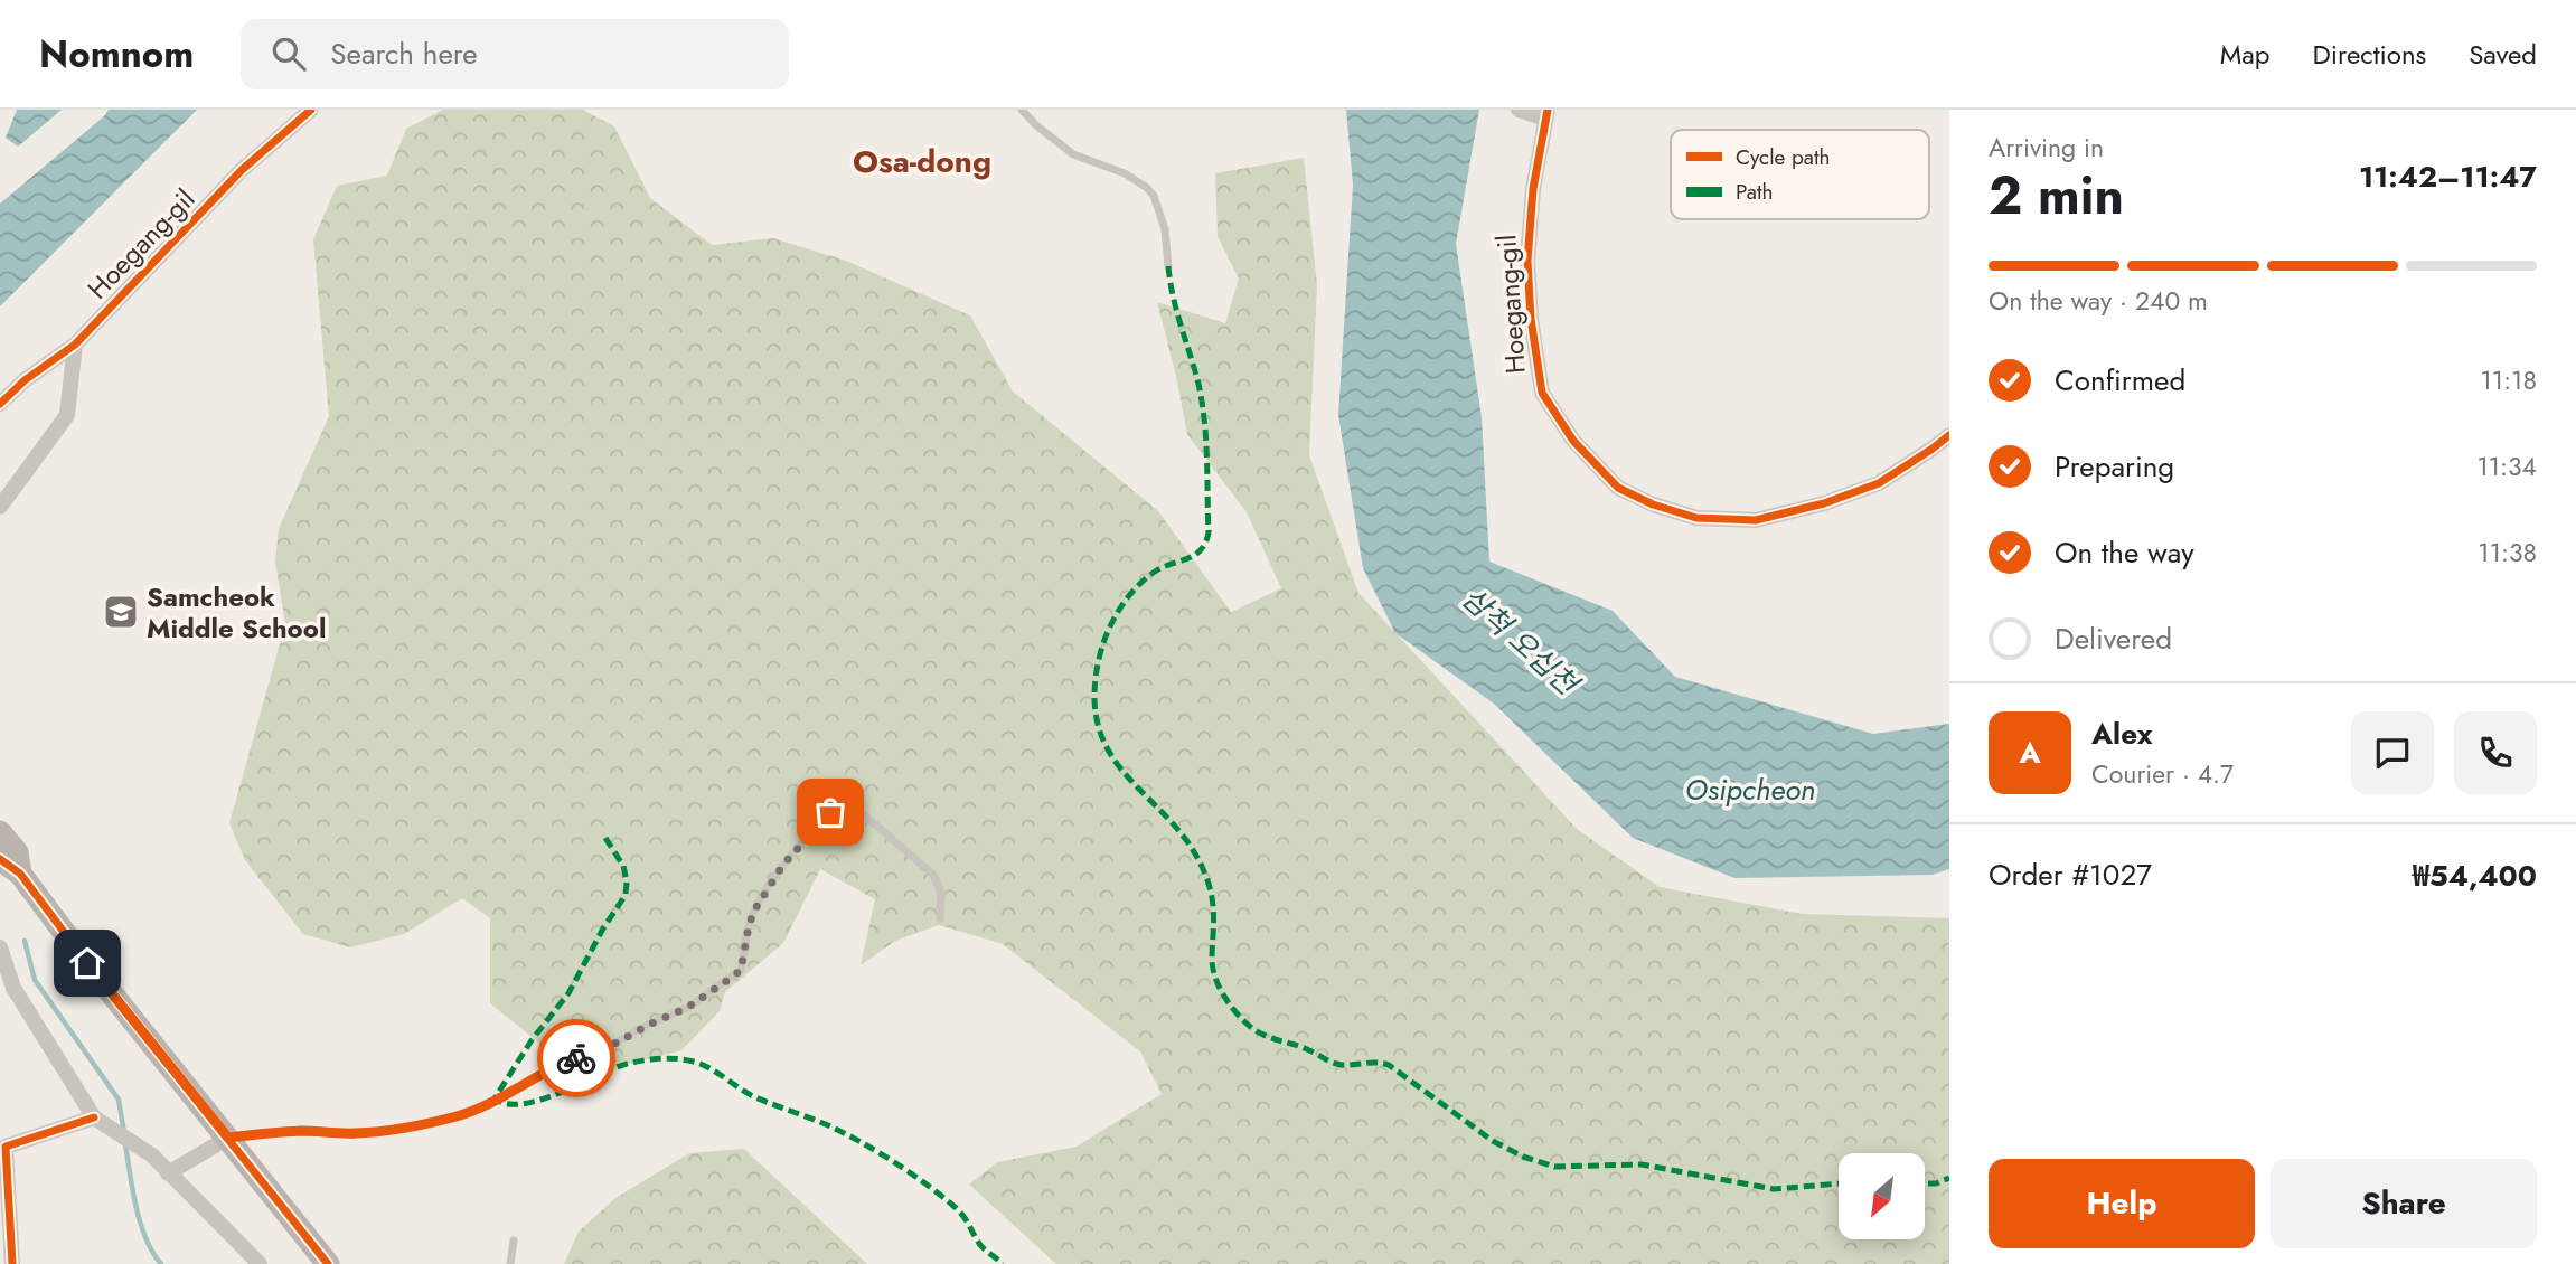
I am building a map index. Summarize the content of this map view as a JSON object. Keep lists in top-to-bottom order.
{
  "streets": {
    "street": ["Hoegang-gil"]
  },
  "districts": ["Osa-dong"],
  "water": ["삼척 오십천", "Osipcheon"],
  "places": {
    "school or university": ["Samcheok Middle School"]
  },
  "legend": ["Cycle path", "Path"],
  "north": "bottom left",
  "page": {
    "header": "Nomnom",
    "search": "Search here",
    "nav": ["Map", "Directions", "Saved"],
    "heading": ["2 min", "Arriving in", "11:42–11:47"],
    "panel": [
      "Alex",
      "Courier · 4.7",
      "Order #1027",
      "₩54,400"
    ],
    "bar": "On the way · 240 m",
    "list": [
      ["Confirmed", "11:18"],
      ["Preparing", "11:34"],
      ["On the way", "11:38"],
      "Delivered"
    ],
    "round": "A",
    "buttons": ["Help", "Share"]
  }
}
